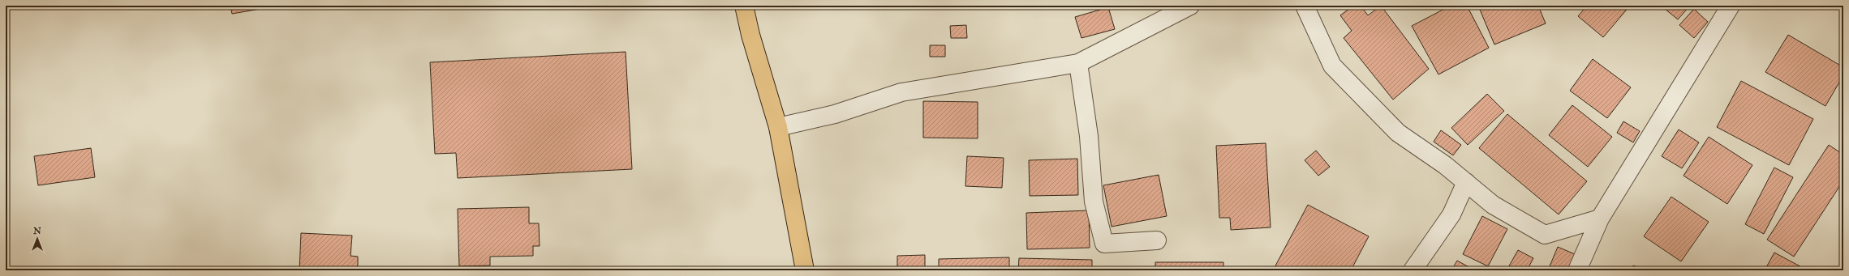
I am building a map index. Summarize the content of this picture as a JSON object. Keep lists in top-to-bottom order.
{
  "north": "top"
}
